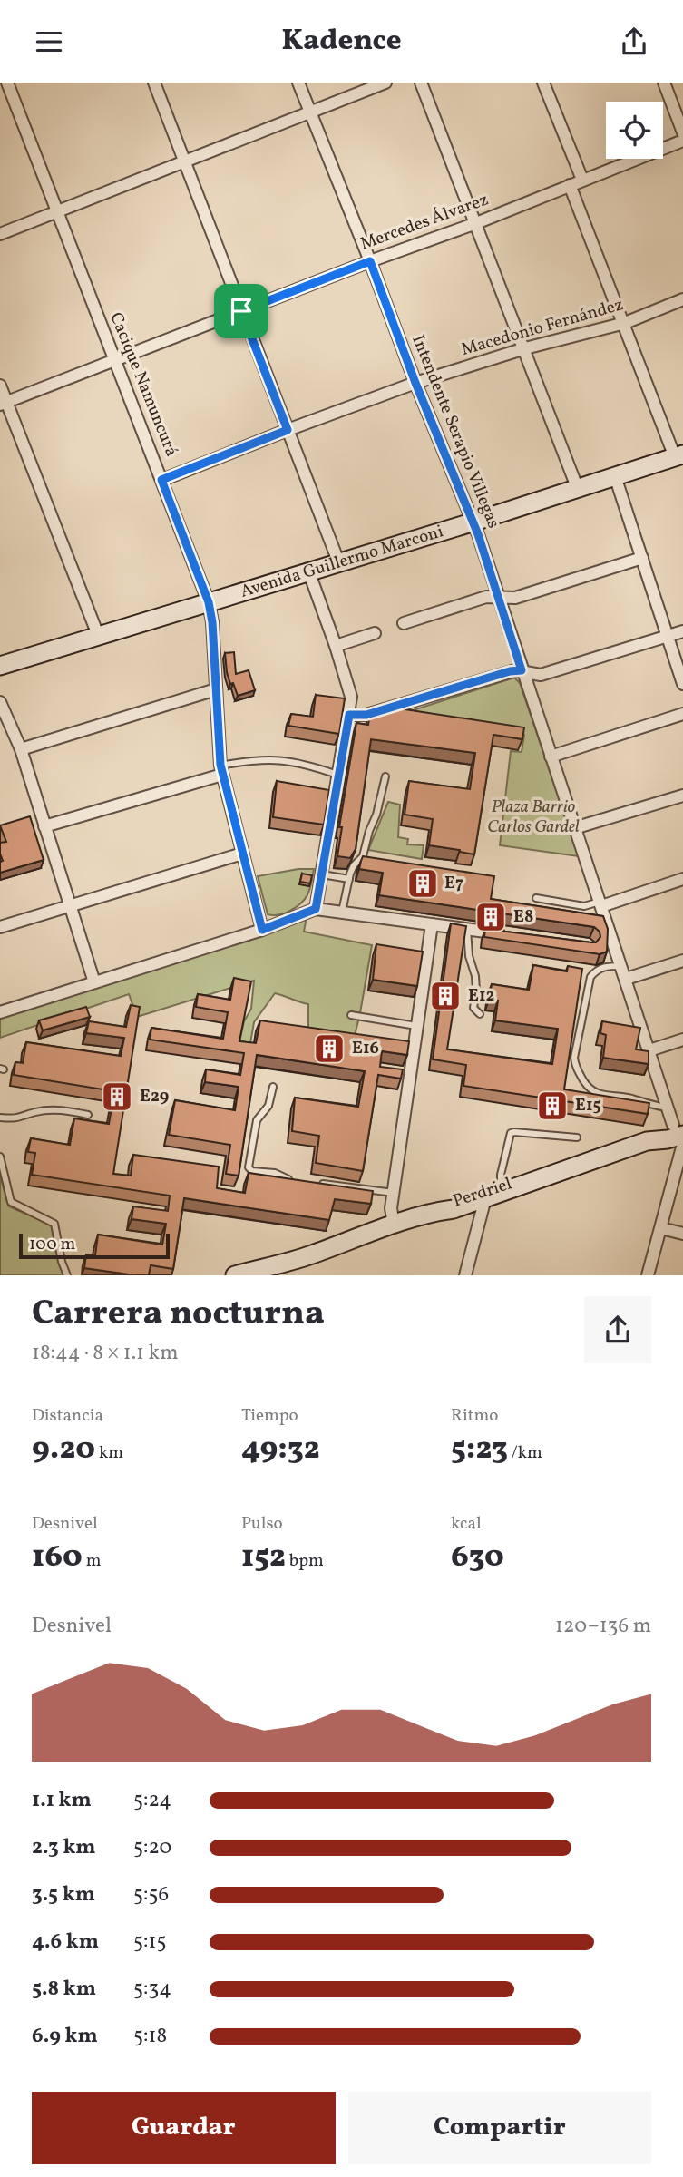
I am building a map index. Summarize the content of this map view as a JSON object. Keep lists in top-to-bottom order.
{
  "streets": {
    "main road": ["Avenida Guillermo Marconi", "Perdriel"],
    "street": [
      "Mercedes Álvarez",
      "Macedonio Fernández",
      "Cacique Namuncurá",
      "Intendente Serapio Villegas"
    ]
  },
  "crossings": [
    ["Mercedes Álvarez", "Cacique Namuncurá"],
    ["Mercedes Álvarez", "Intendente Serapio Villegas"],
    ["Macedonio Fernández", "Cacique Namuncurá"],
    ["Macedonio Fernández", "Intendente Serapio Villegas"],
    ["Cacique Namuncurá", "Avenida Guillermo Marconi"],
    ["Intendente Serapio Villegas", "Avenida Guillermo Marconi"]
  ],
  "parks": ["Plaza Barrio Carlos Gardel"],
  "places": {
    "building": [
      "E7",
      "E8",
      "E12",
      "E16",
      "E29",
      "E15"
    ]
  },
  "scale_bar": "100 m",
  "page": {
    "header": "Kadence",
    "scale": "100 m",
    "heading": ["Carrera nocturna", "18:44 · 8 × 1.1 km"],
    "stats": [
      ["Distancia", "9.20 km"],
      ["Tiempo", "49:32"],
      ["Ritmo", "5:23 /km"],
      ["Desnivel", "160 m"],
      ["Pulso", "152 bpm"],
      ["kcal", "630"]
    ],
    "chart": ["Desnivel", "120–136 m"],
    "list": [
      {
        "name": "1.1 km",
        "note": "5:24"
      },
      {
        "name": "2.3 km",
        "note": "5:20"
      },
      {
        "name": "3.5 km",
        "note": "5:56"
      },
      {
        "name": "4.6 km",
        "note": "5:15"
      },
      {
        "name": "5.8 km",
        "note": "5:34"
      },
      {
        "name": "6.9 km",
        "note": "5:18"
      }
    ],
    "buttons": ["Guardar", "Compartir"]
  }
}
